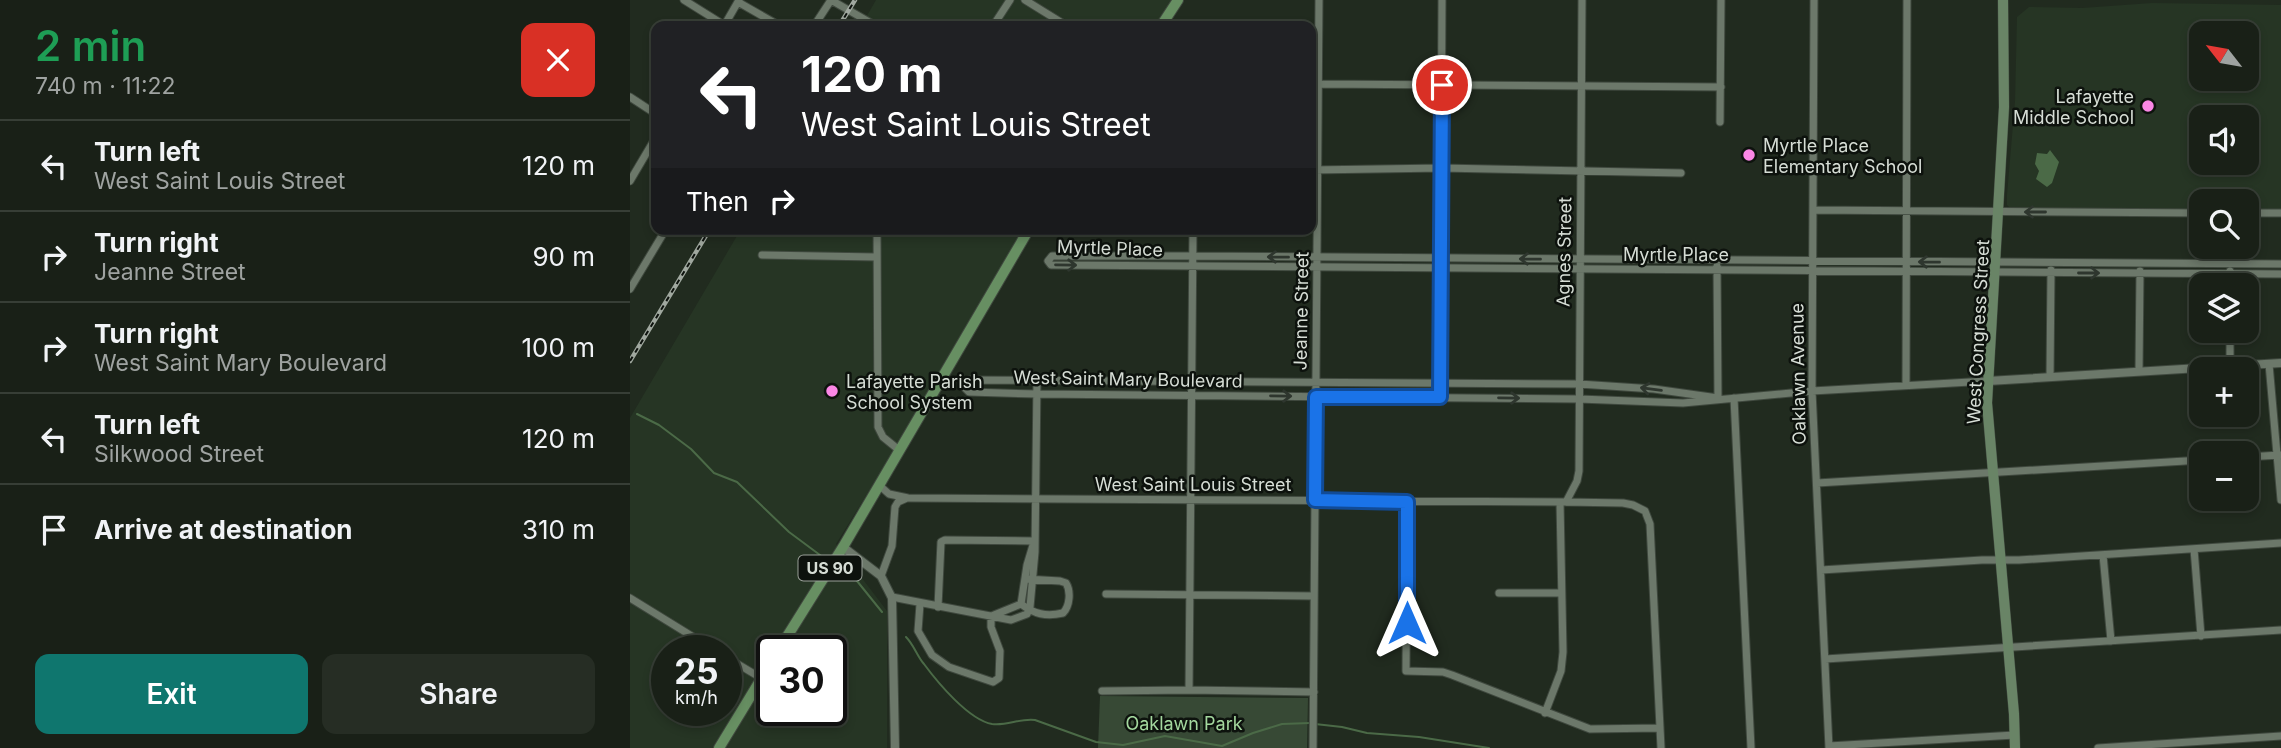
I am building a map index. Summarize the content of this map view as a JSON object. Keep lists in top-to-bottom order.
{
  "streets": {
    "main road": ["West Congress Street", "US 90"],
    "street": [
      "Myrtle Place",
      "Agnes Street",
      "Jeanne Street",
      "Oaklawn Avenue",
      "West Saint Mary Boulevard",
      "West Saint Louis Street"
    ]
  },
  "crossings": [
    ["Myrtle Place", "Agnes Street"],
    ["Myrtle Place", "Jeanne Street"],
    ["Myrtle Place", "West Congress Street"],
    ["Myrtle Place", "Oaklawn Avenue"],
    ["Agnes Street", "West Saint Mary Boulevard"],
    ["Agnes Street", "West Saint Louis Street"],
    ["Jeanne Street", "West Saint Mary Boulevard"],
    ["Jeanne Street", "West Saint Louis Street"],
    ["West Congress Street", "West Saint Mary Boulevard"],
    ["Oaklawn Avenue", "West Saint Mary Boulevard"]
  ],
  "parks": ["Oaklawn Park"],
  "places": ["Lafayette Middle School", "Myrtle Place Elementary School", "Lafayette Parish School System"],
  "north": "top left",
  "page": {
    "heading": ["2 min", "740 m · 11:22"],
    "map_buttons": ["+", "−"],
    "turn": ["120 m", "West Saint Louis Street"],
    "list": [
      {
        "name": "Turn left",
        "note": "West Saint Louis Street",
        "value": "120 m"
      },
      {
        "name": "Turn right",
        "note": "Jeanne Street",
        "value": "90 m"
      },
      {
        "name": "Turn right",
        "note": "West Saint Mary Boulevard",
        "value": "100 m"
      },
      {
        "name": "Turn left",
        "note": "Silkwood Street",
        "value": "120 m"
      },
      {
        "name": "Arrive at destination",
        "value": "310 m"
      }
    ],
    "then": "Then",
    "speed": "25 km/h",
    "limit": "30",
    "buttons": ["Exit", "Share"]
  }
}
